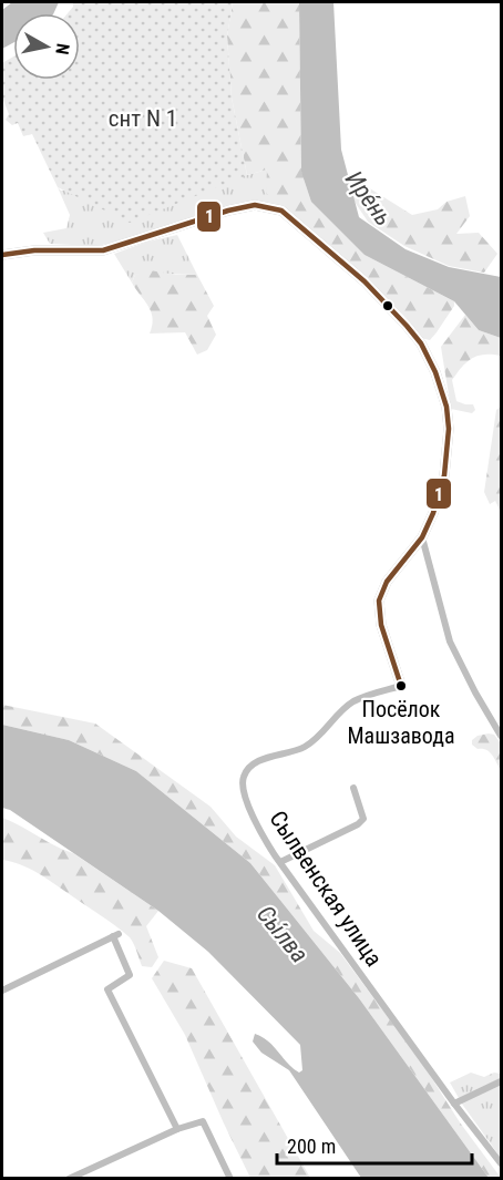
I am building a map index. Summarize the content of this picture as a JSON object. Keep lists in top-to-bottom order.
{
  "streets": {
    "street": ["Сылвенская улица"]
  },
  "water": ["Ире́нь", "Сы́лва"],
  "parks": ["снт N 1"],
  "places": ["Посёлок Машзавода"],
  "lines": ["transit line 1"],
  "scale_bar": "200 m",
  "north": "right"
}
